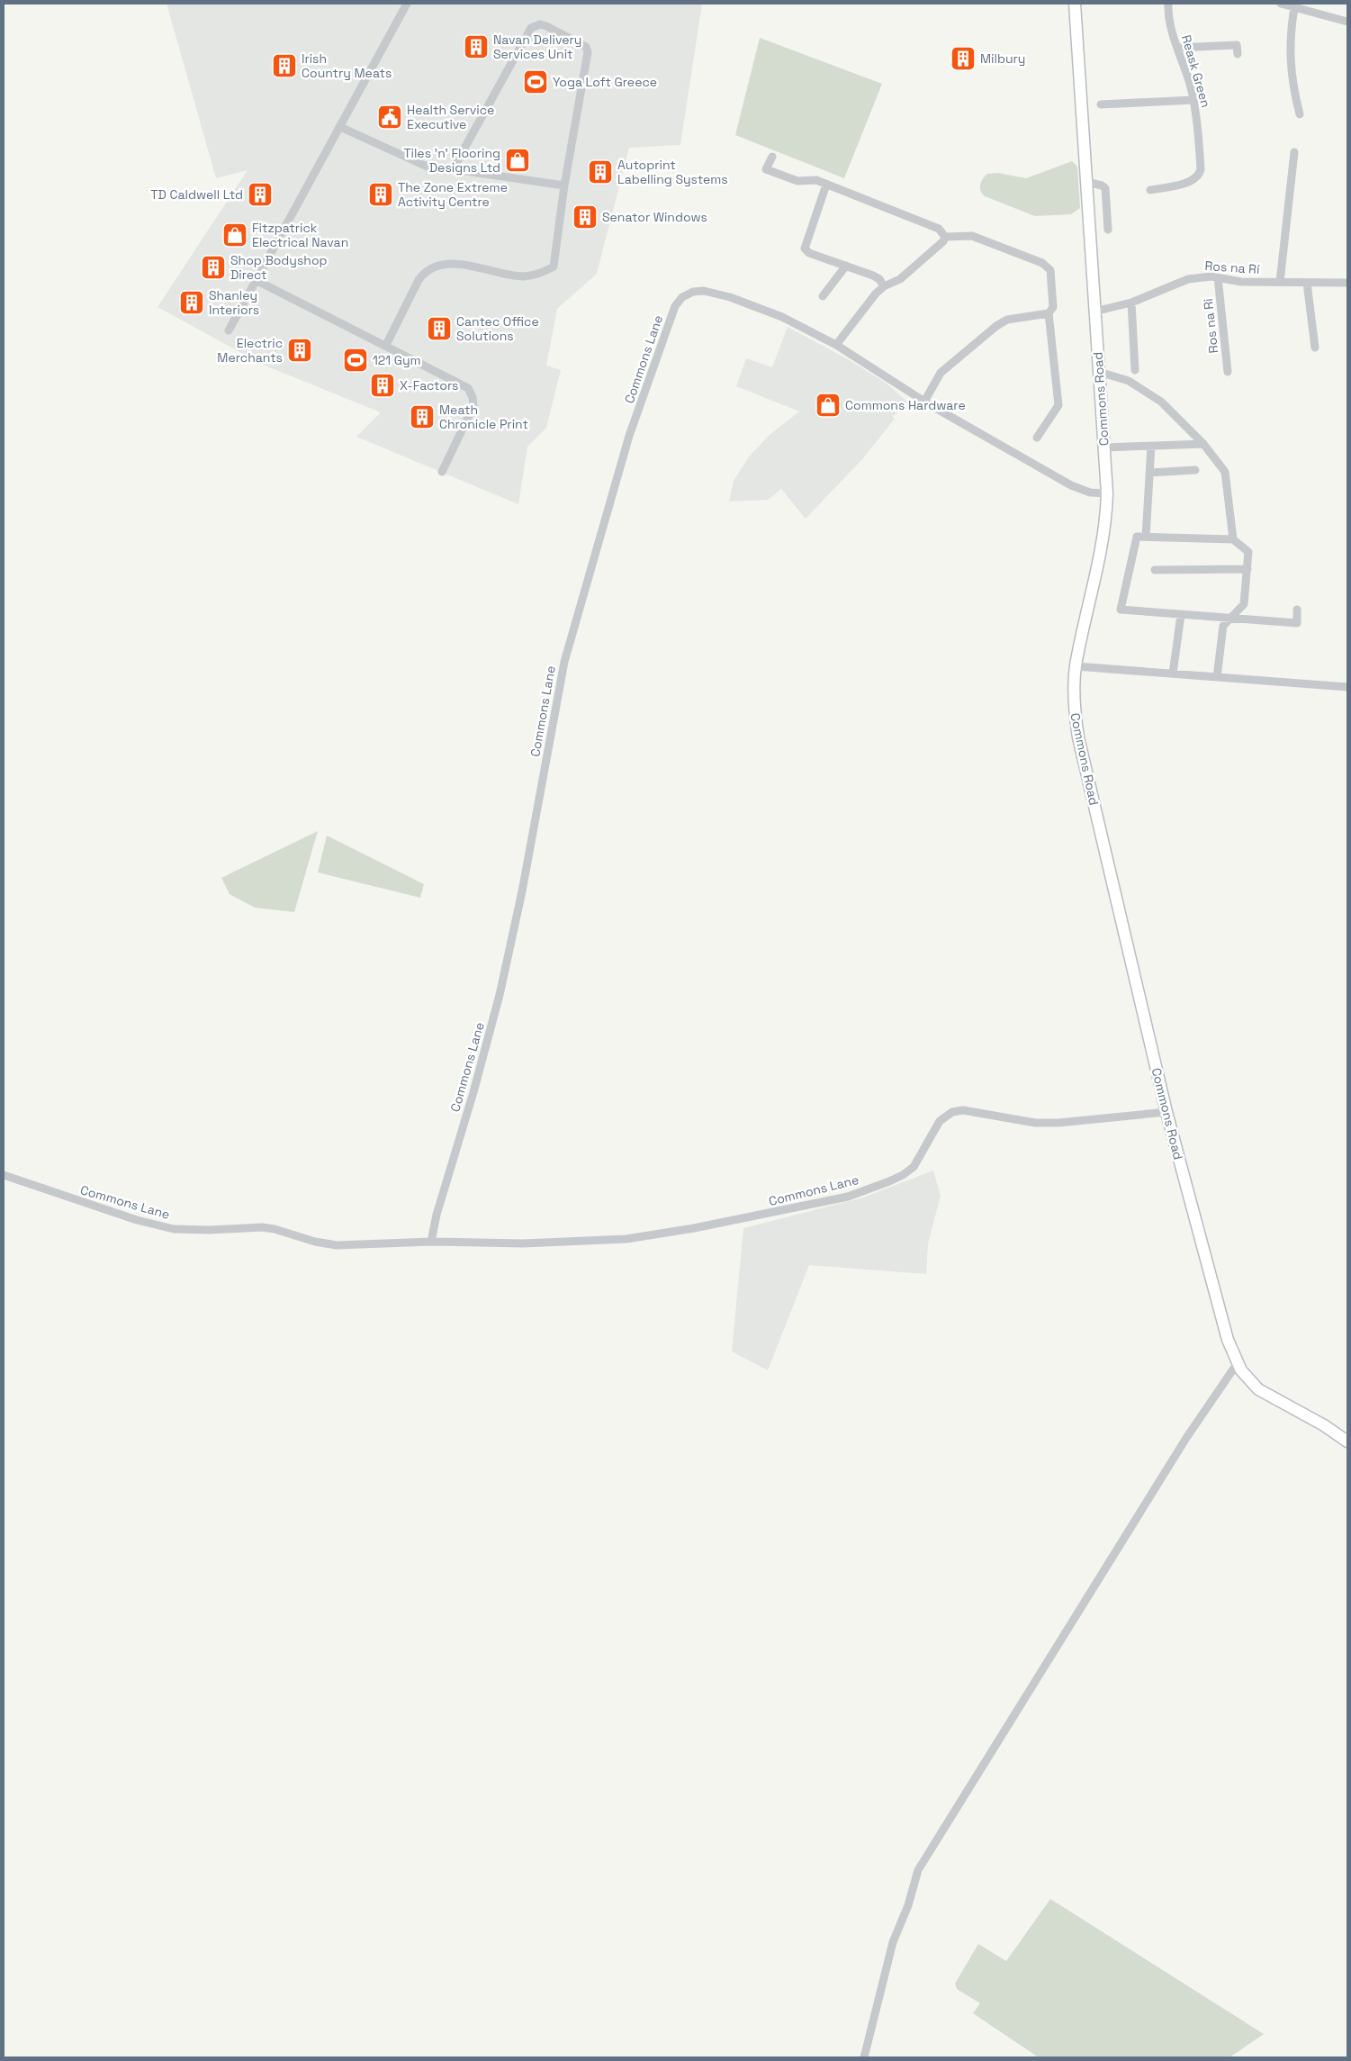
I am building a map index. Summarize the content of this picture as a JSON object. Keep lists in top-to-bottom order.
{
  "streets": {
    "street": [
      "Reask Green",
      "Ros na Rí",
      "Ros na Ri",
      "Commons Lane",
      "Commons Road"
    ]
  },
  "crossings": [
    ["Ros na Rí", "Ros na Ri"],
    ["Ros na Rí", "Commons Road"],
    ["Commons Lane", "Commons Road"]
  ],
  "places": {
    "building": [
      "Navan Delivery Services Unit",
      "Milbury",
      "Irish Country Meats",
      "Autoprint Labelling Systems",
      "TD Caldwell Ltd",
      "The Zone Extreme Activity Centre",
      "Senator Windows",
      "Shop Bodyshop Direct",
      "Shanley Interiors",
      "Cantec Office Solutions",
      "Electric Merchants",
      "X-Factors",
      "Meath Chronicle Print"
    ],
    "sports": ["Yoga Loft Greece", "121 Gym"],
    "public building": ["Health Service Executive"],
    "shop": ["Tiles 'n' Flooring Designs Ltd", "Fitzpatrick Electrical Navan", "Commons Hardware"]
  }
}
